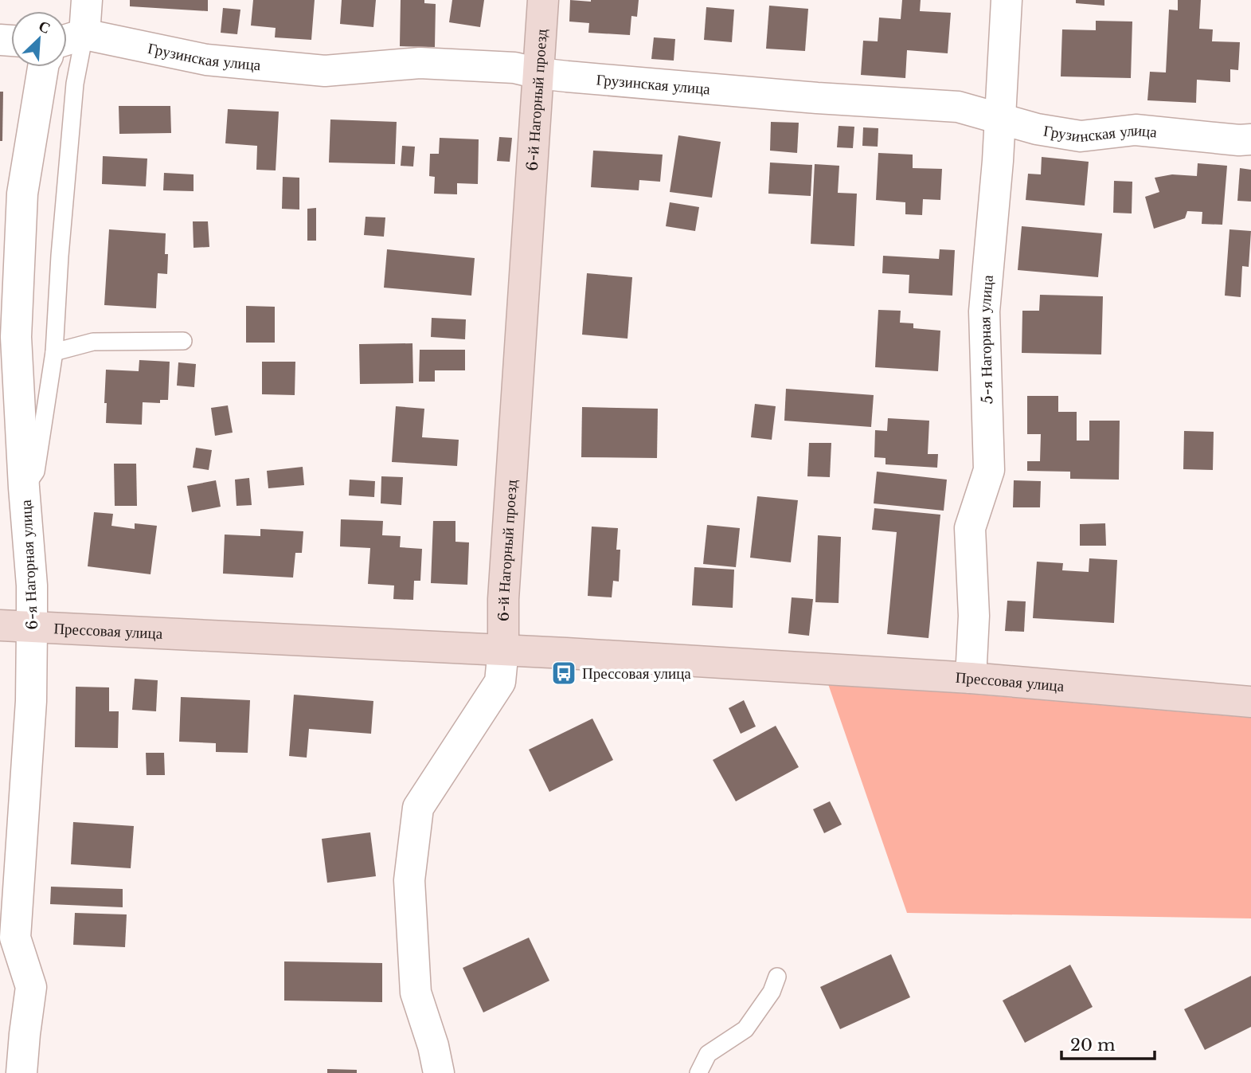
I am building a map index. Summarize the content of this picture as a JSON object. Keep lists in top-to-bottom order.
{
  "streets": {
    "street": [
      "Грузинская улица",
      "6-й Нагорный проезд",
      "5-я Нагорная улица",
      "6-я Нагорная улица",
      "Прессовая улица"
    ]
  },
  "crossings": [
    ["Грузинская улица", "6-й Нагорный проезд"],
    ["Грузинская улица", "5-я Нагорная улица"],
    ["6-й Нагорный проезд", "Прессовая улица"],
    ["5-я Нагорная улица", "Прессовая улица"],
    ["6-я Нагорная улица", "Прессовая улица"]
  ],
  "places": {
    "bus stop": ["Прессовая улица"]
  },
  "scale_bar": "20 m",
  "north": "top right"
}
